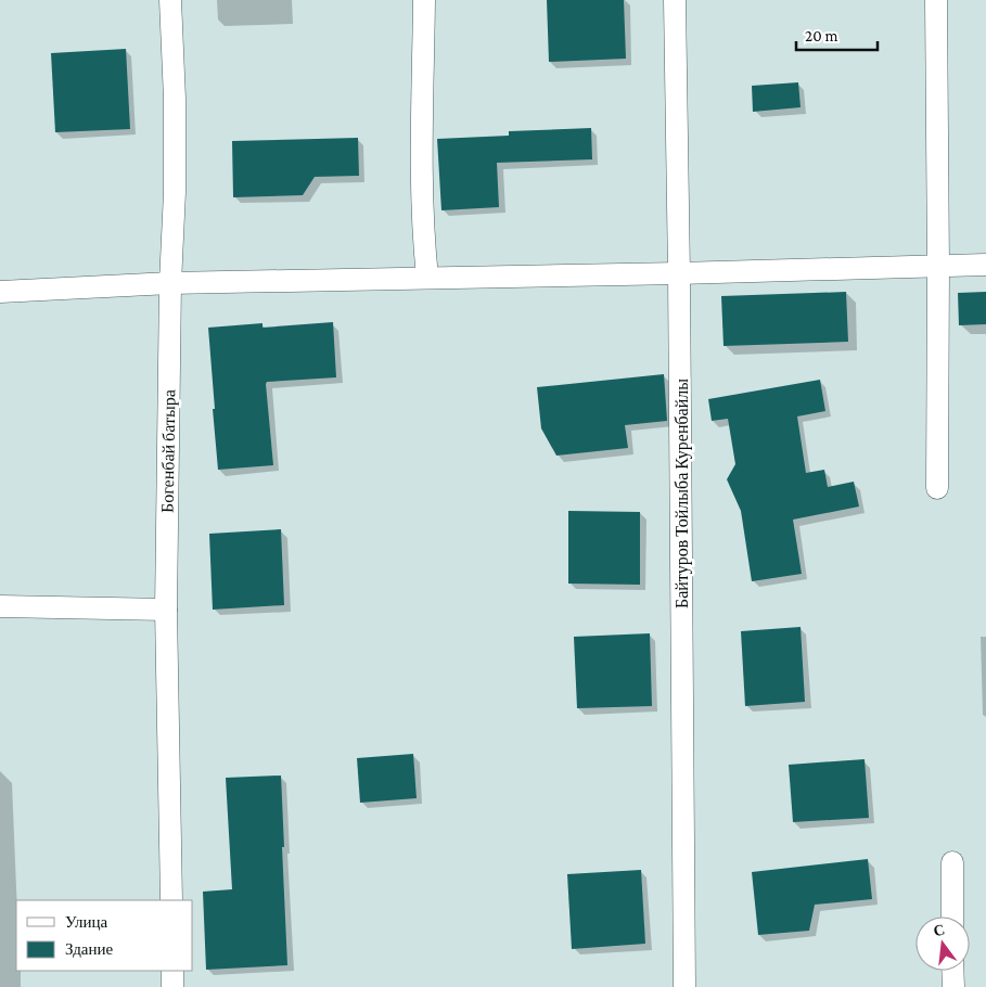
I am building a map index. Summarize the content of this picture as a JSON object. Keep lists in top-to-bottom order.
{
  "streets": {
    "street": ["Богенбай батыра", "Байтуров Тойлыба Куренбайлы"]
  },
  "legend": ["Улица", "Здание"],
  "scale_bar": "20 m",
  "north": "top"
}
